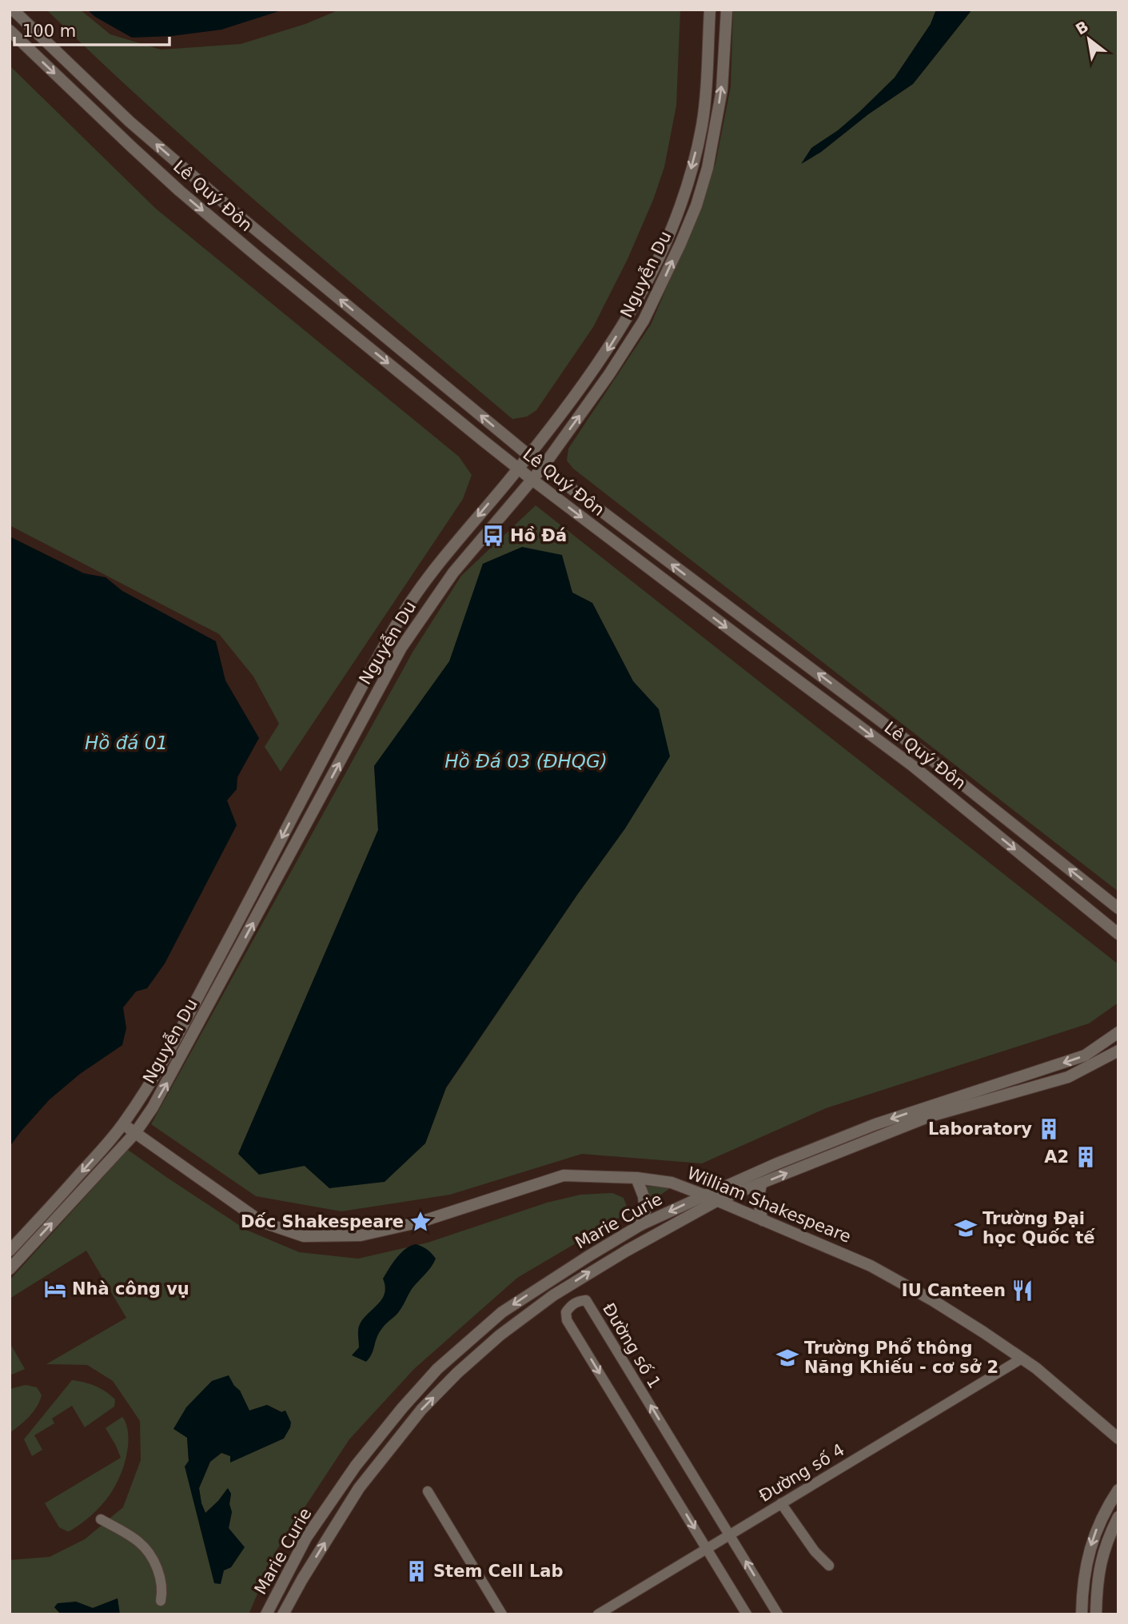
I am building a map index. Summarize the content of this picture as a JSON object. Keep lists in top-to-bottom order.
{
  "streets": {
    "street": [
      "Lê Quý Đôn",
      "Nguyễn Du",
      "William Shakespeare",
      "Marie Curie",
      "Đường số 1",
      "Đường số 4"
    ]
  },
  "crossings": [
    ["Lê Quý Đôn", "Nguyễn Du"],
    ["Nguyễn Du", "William Shakespeare"],
    ["William Shakespeare", "Marie Curie"],
    ["William Shakespeare", "Đường số 4"],
    ["Đường số 1", "Đường số 4"]
  ],
  "water": ["Hồ đá 01", "Hồ Đá 03 (ĐHQG)"],
  "places": {
    "bus stop": ["Hồ Đá"],
    "building": ["Laboratory", "A2", "Stem Cell Lab"],
    "place": ["Dốc Shakespeare"],
    "school or university": ["Trường Đại học Quốc tế", "Trường Phổ thông Năng Khiếu - cơ sở 2"],
    "hotel": ["Nhà công vụ"],
    "restaurant": ["IU Canteen"]
  },
  "scale_bar": "100 m",
  "north": "top left"
}
